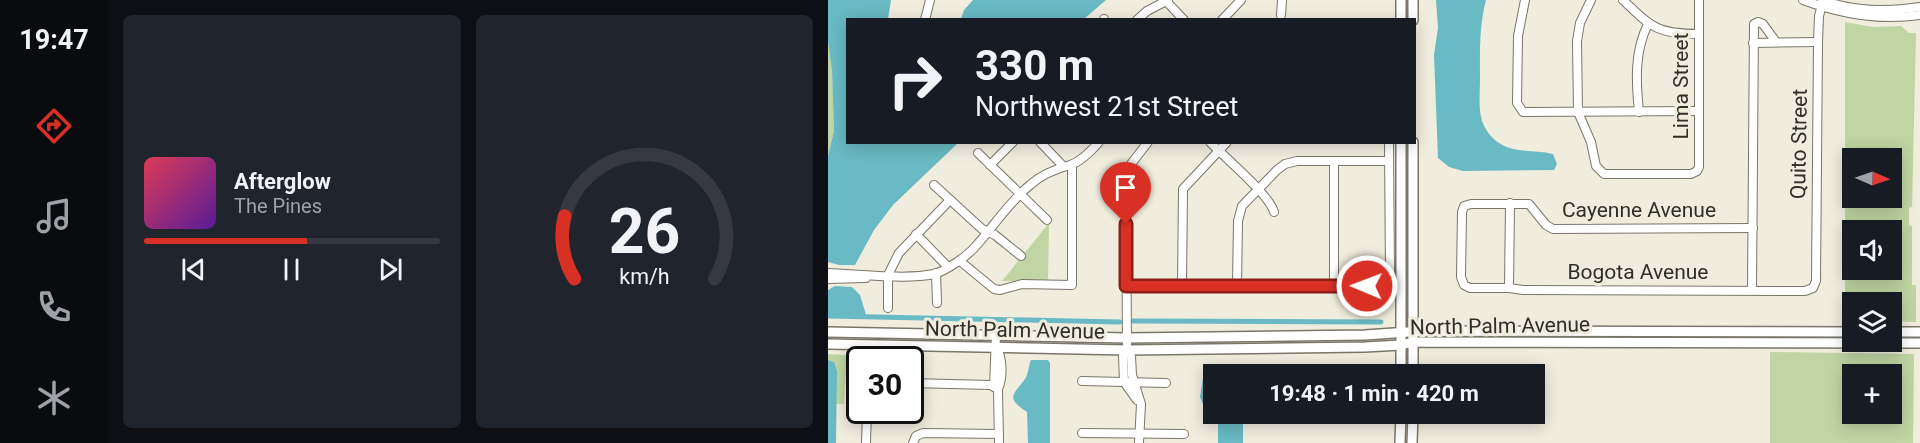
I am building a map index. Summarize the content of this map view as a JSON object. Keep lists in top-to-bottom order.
{
  "streets": {
    "main road": ["North Palm Avenue"],
    "street": [
      "Lima Street",
      "Quito Street",
      "Cayenne Avenue",
      "Bogota Avenue"
    ]
  },
  "crossings": [
    ["Quito Street", "Bogota Avenue"],
    ["Cayenne Avenue", "Bogota Avenue"]
  ],
  "north": "right",
  "page": {
    "tabs": "19:47",
    "turn": ["330 m", "Northwest 21st Street"],
    "map_buttons": "+",
    "song": ["Afterglow", "The Pines"],
    "limit": "30",
    "trip": "19:48 · 1 min · 420 m",
    "gauge": ["26", "km/h"]
  }
}
